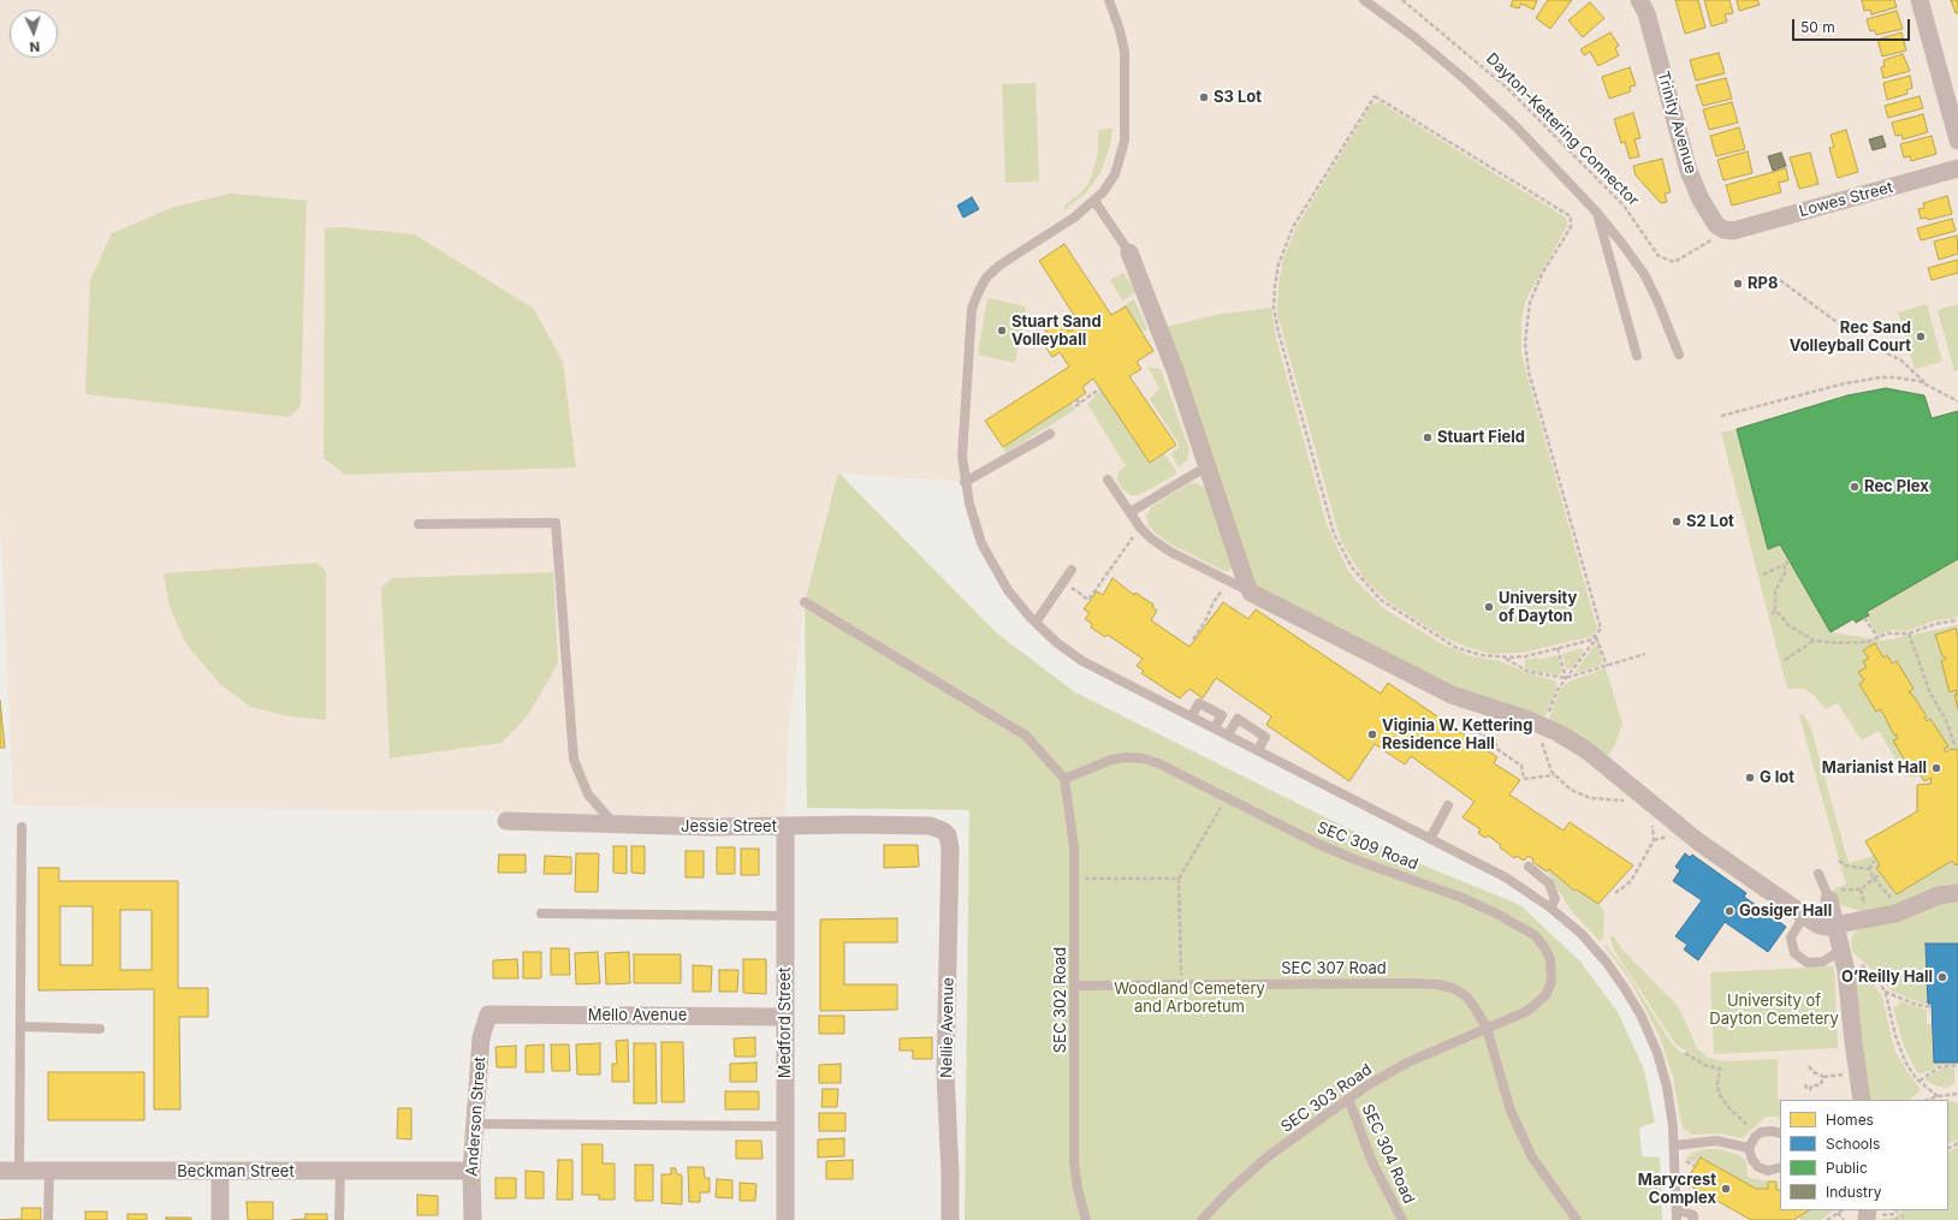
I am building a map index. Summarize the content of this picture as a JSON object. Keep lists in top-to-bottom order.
{
  "streets": {
    "street": [
      "Trinity Avenue",
      "Lowes Street",
      "Jessie Street",
      "Mello Avenue",
      "Medford Street",
      "Nellie Avenue",
      "Anderson Street",
      "Beckman Street"
    ],
    "lane": [
      "SEC 309 Road",
      "SEC 307 Road",
      "SEC 302 Road",
      "SEC 303 Road",
      "SEC 304 Road"
    ],
    "path": ["Dayton-Kettering Connector"]
  },
  "crossings": [
    ["Trinity Avenue", "Dayton-Kettering Connector"],
    ["Trinity Avenue", "Lowes Street"],
    ["Dayton-Kettering Connector", "Lowes Street"],
    ["Jessie Street", "Medford Street"],
    ["Jessie Street", "Nellie Avenue"],
    ["SEC 309 Road", "SEC 307 Road"],
    ["SEC 309 Road", "SEC 302 Road"],
    ["SEC 309 Road", "SEC 303 Road"],
    ["SEC 307 Road", "SEC 302 Road"],
    ["SEC 307 Road", "SEC 303 Road"],
    ["Mello Avenue", "Medford Street"],
    ["Mello Avenue", "Anderson Street"],
    ["SEC 303 Road", "SEC 304 Road"],
    ["Anderson Street", "Beckman Street"]
  ],
  "parks": ["Woodland Cemetery and Arboretum", "University of Dayton Cemetery"],
  "places": [
    "S3 Lot",
    "RP8",
    "Stuart Sand Volleyball",
    "Rec Sand Volleyball Court",
    "Stuart Field",
    "Rec Plex",
    "S2 Lot",
    "University of Dayton",
    "Viginia W. Kettering Residence Hall",
    "Marianist Hall",
    "G lot",
    "Gosiger Hall",
    "O’Reilly Hall",
    "Marycrest Complex"
  ],
  "legend": [
    "Homes",
    "Schools",
    "Public",
    "Industry"
  ],
  "scale_bar": "50 m",
  "north": "bottom"
}
